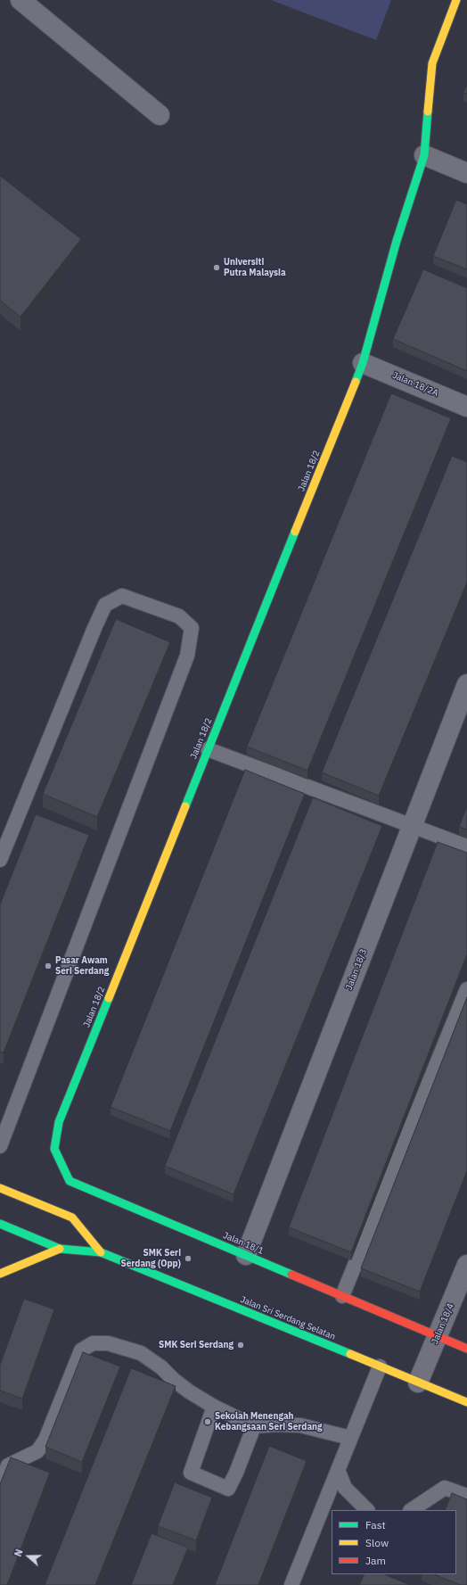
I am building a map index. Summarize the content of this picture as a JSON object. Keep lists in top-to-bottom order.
{
  "streets": {
    "street": [
      "Jalan 18/2A",
      "Jalan 18/2",
      "Jalan 18/3",
      "Jalan 18/1",
      "Jalan Sri Serdang Selatan",
      "Jalan 18/4"
    ]
  },
  "crossings": [
    ["Jalan 18/2A", "Jalan 18/2"],
    ["Jalan 18/2", "Jalan 18/1"],
    ["Jalan 18/3", "Jalan 18/1"],
    ["Jalan 18/1", "Jalan 18/4"],
    ["Jalan Sri Serdang Selatan", "Jalan 18/4"]
  ],
  "places": [
    "Universiti Putra Malaysia",
    "Pasar Awam Seri Serdang",
    "SMK Seri Serdang (Opp)",
    "SMK Seri Serdang",
    "Sekolah Menengah Kebangsaan Seri Serdang"
  ],
  "legend": ["Fast", "Slow", "Jam"],
  "north": "left"
}
